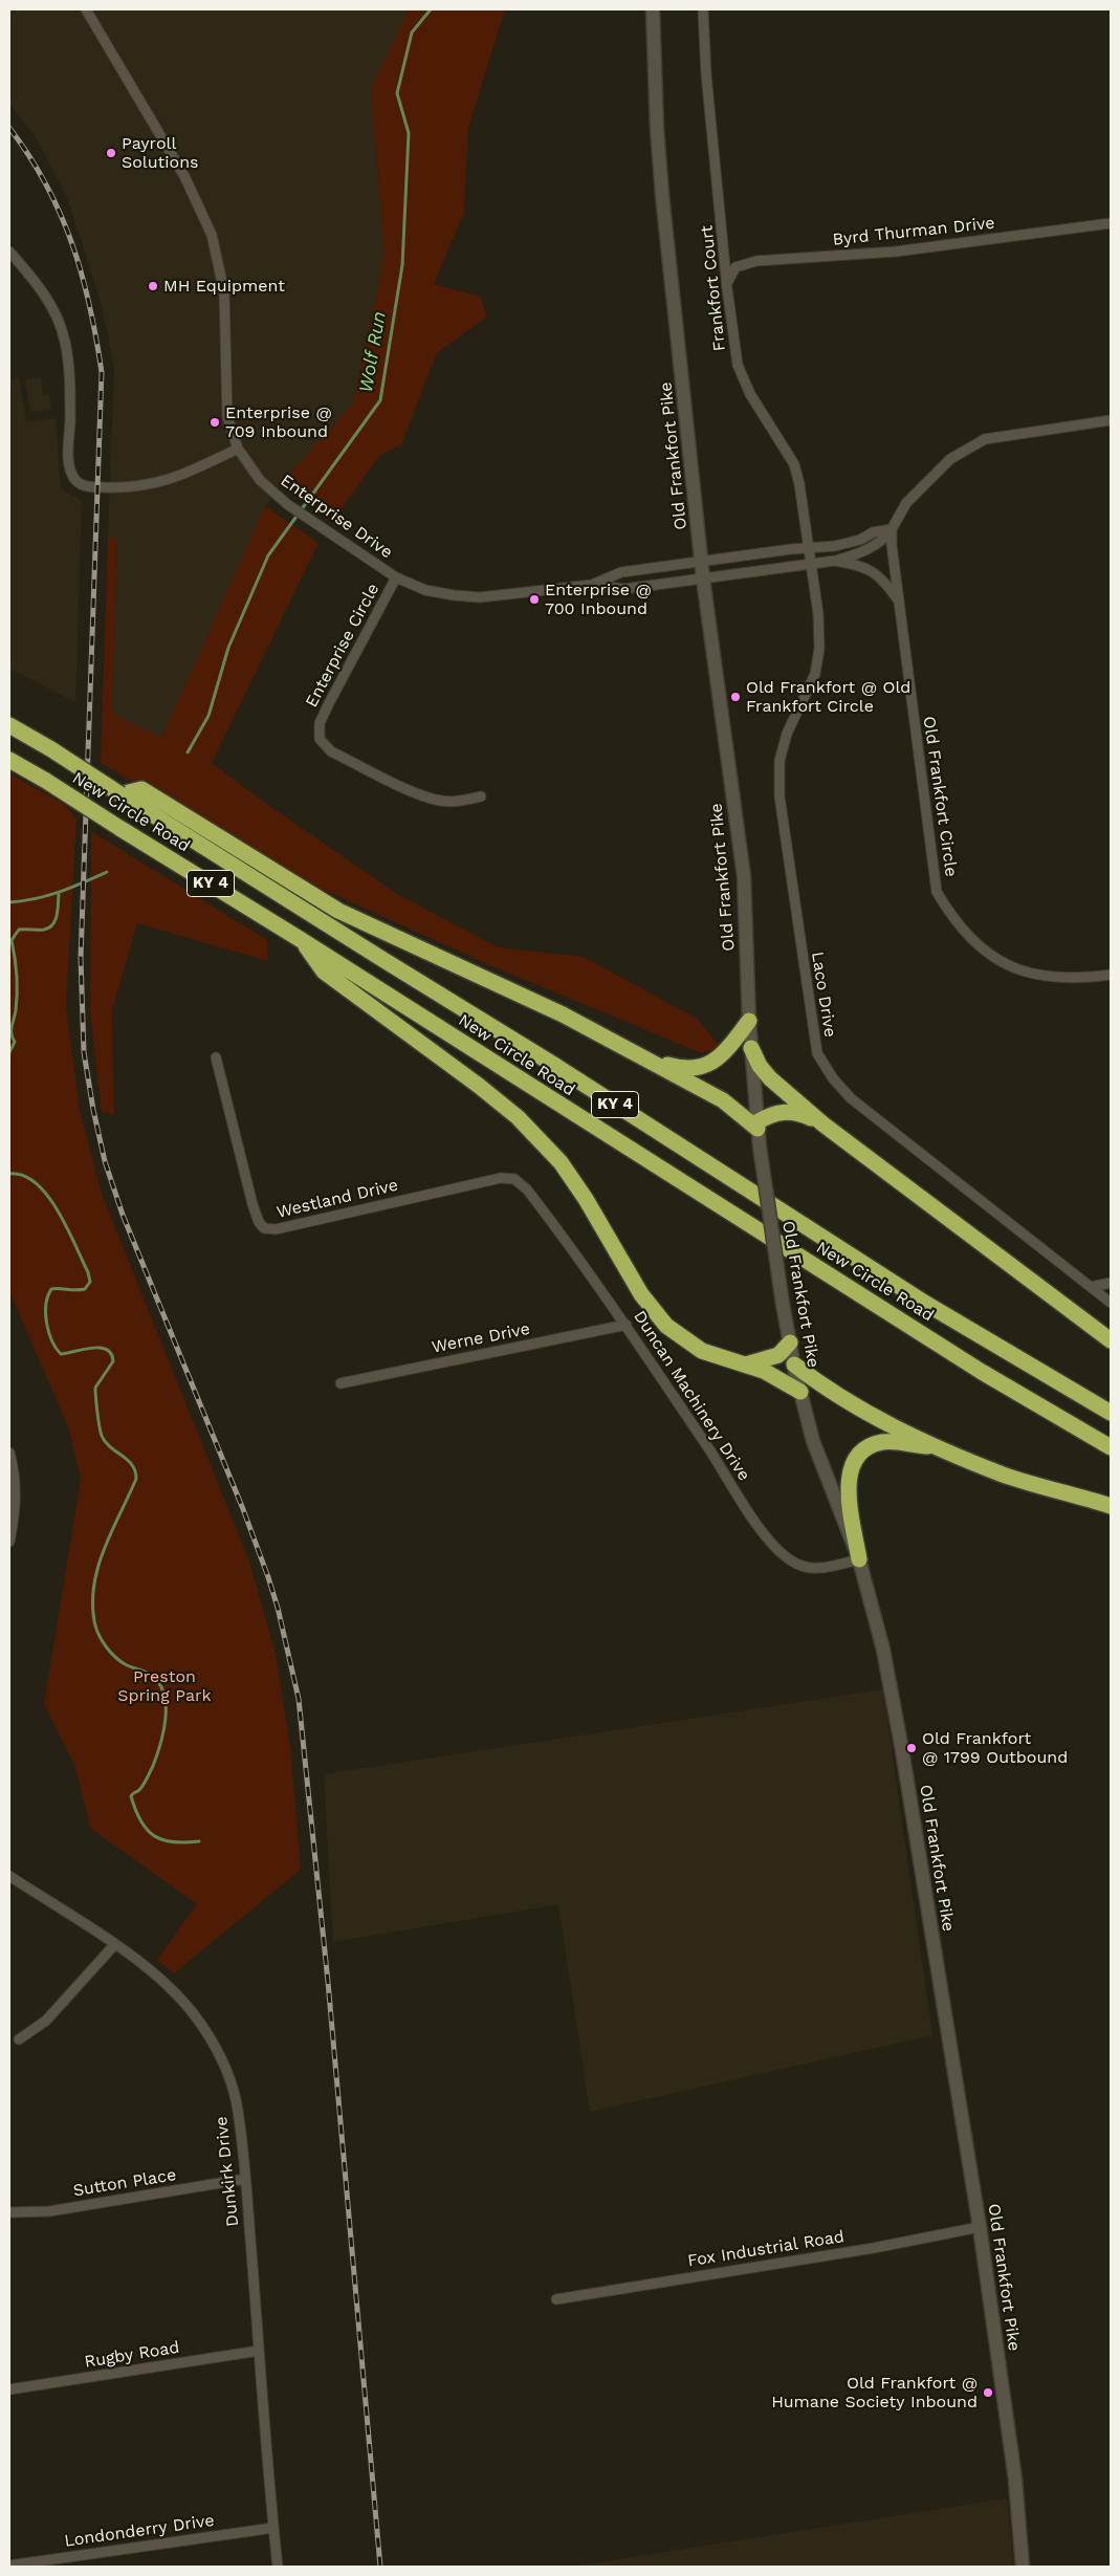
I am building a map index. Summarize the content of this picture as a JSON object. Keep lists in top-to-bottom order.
{
  "streets": {
    "highway": ["New Circle Road", "KY 4"],
    "main road": ["Old Frankfort Pike"],
    "street": [
      "Byrd Thurman Drive",
      "Frankfort Court",
      "Enterprise Drive",
      "Enterprise Circle",
      "Old Frankfort Circle",
      "Laco Drive",
      "Westland Drive",
      "Werne Drive",
      "Duncan Machinery Drive",
      "Dunkirk Drive",
      "Sutton Place",
      "Fox Industrial Road",
      "Rugby Road",
      "Londonderry Drive"
    ]
  },
  "crossings": [
    ["Byrd Thurman Drive", "Frankfort Court"],
    ["Frankfort Court", "Laco Drive"],
    ["Old Frankfort Pike", "Enterprise Drive"],
    ["Old Frankfort Pike", "Duncan Machinery Drive"],
    ["Old Frankfort Pike", "Fox Industrial Road"],
    ["Enterprise Drive", "Enterprise Circle"],
    ["Westland Drive", "Duncan Machinery Drive"],
    ["Werne Drive", "Duncan Machinery Drive"],
    ["Dunkirk Drive", "Sutton Place"],
    ["Dunkirk Drive", "Rugby Road"],
    ["Dunkirk Drive", "Londonderry Drive"]
  ],
  "water": ["Wolf Run"],
  "parks": ["Preston Spring Park"],
  "places": [
    "Payroll Solutions",
    "MH Equipment",
    "Enterprise @ 709 Inbound",
    "Enterprise @ 700 Inbound",
    "Old Frankfort @ Old Frankfort Circle",
    "Old Frankfort @ 1799 Outbound",
    "Old Frankfort @ Humane Society Inbound"
  ]
}
